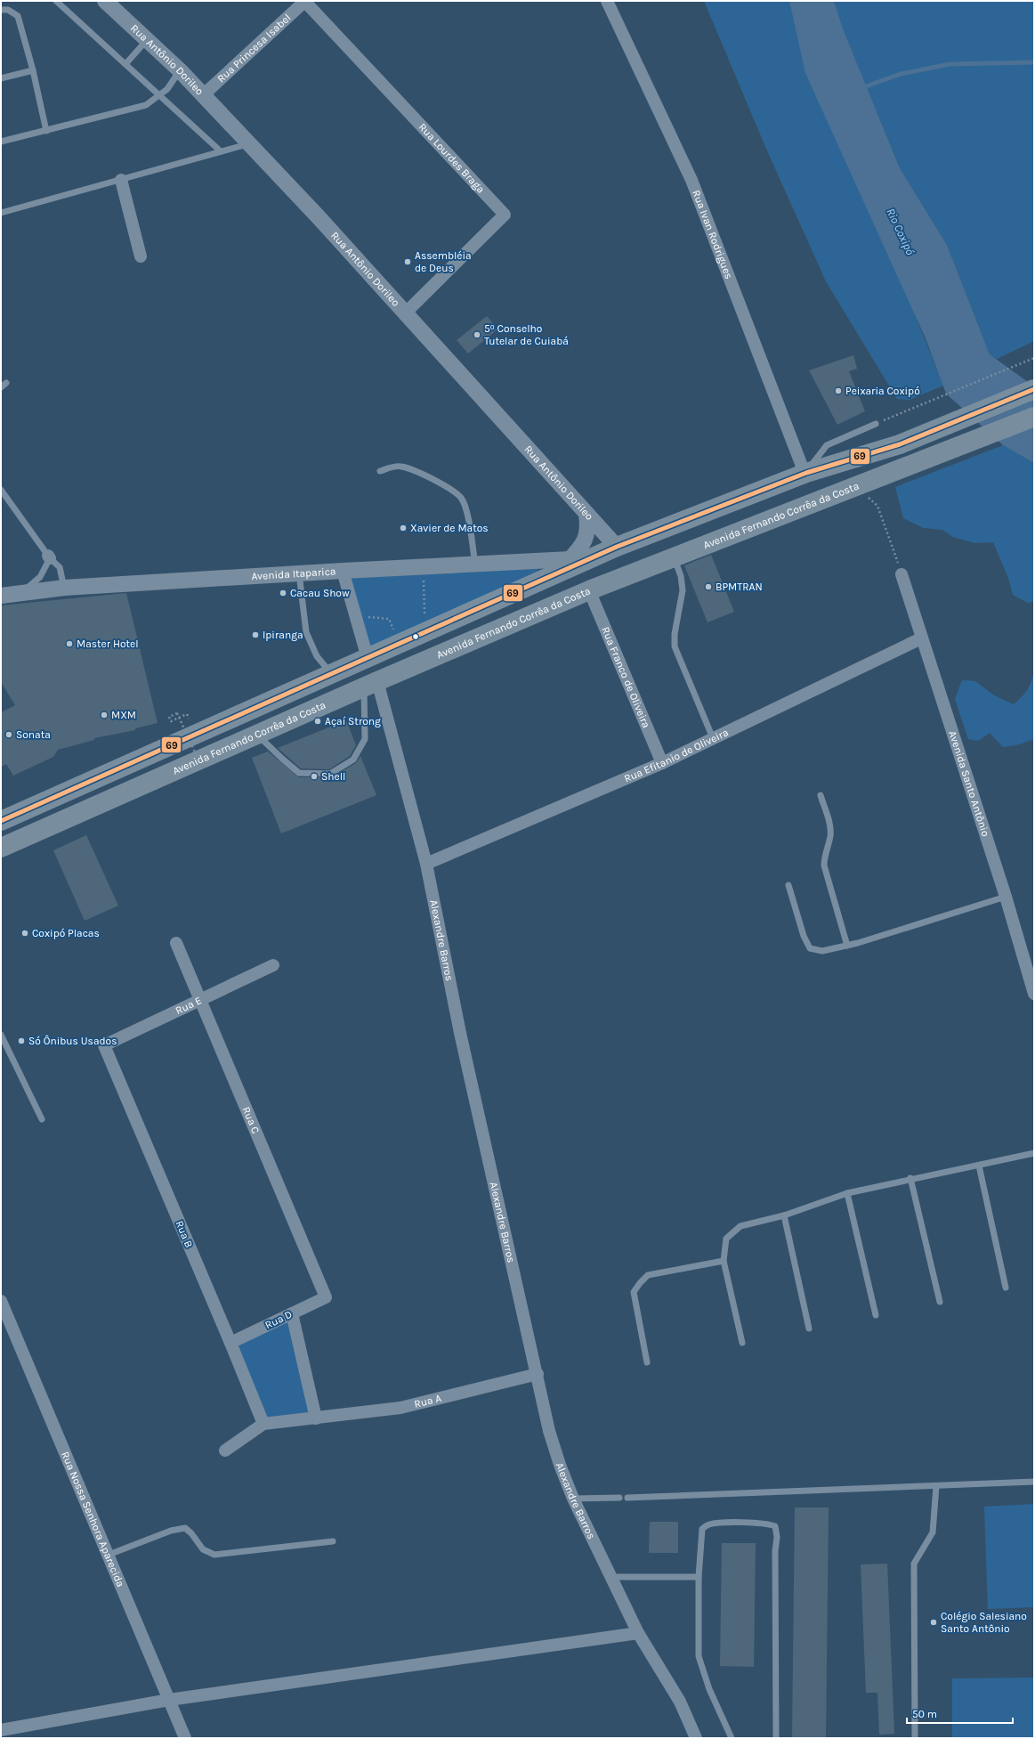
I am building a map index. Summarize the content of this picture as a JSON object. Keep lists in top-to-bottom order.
{
  "streets": {
    "highway": ["Avenida Fernando Corrêa da Costa"],
    "street": [
      "Rua Princesa Isabel",
      "Rua Antônio Dorileo",
      "Rua Lourdes Braga",
      "Rua Ivan Rodrigues",
      "Avenida Itaparica",
      "Rua Franco de Oliveira",
      "Rua Efitanio de Oliveira",
      "Avenida Santo Antônio",
      "Alexandre Barros",
      "Rua E",
      "Rua C",
      "Rua B",
      "Rua D",
      "Rua A",
      "Rua Nossa Senhora Aparecida"
    ]
  },
  "crossings": [
    ["Rua Princesa Isabel", "Rua Antônio Dorileo"],
    ["Rua Princesa Isabel", "Rua Lourdes Braga"],
    ["Rua Antônio Dorileo", "Rua Lourdes Braga"],
    ["Avenida Fernando Corrêa da Costa", "Rua Franco de Oliveira"],
    ["Avenida Fernando Corrêa da Costa", "Alexandre Barros"],
    ["Rua Franco de Oliveira", "Rua Efitanio de Oliveira"],
    ["Rua Efitanio de Oliveira", "Avenida Santo Antônio"],
    ["Rua Efitanio de Oliveira", "Alexandre Barros"],
    ["Alexandre Barros", "Rua A"],
    ["Rua E", "Rua C"],
    ["Rua E", "Rua B"],
    ["Rua C", "Rua D"],
    ["Rua B", "Rua D"],
    ["Rua B", "Rua A"]
  ],
  "water": ["Rio Coxipó"],
  "places": [
    "Assembléia de Deus",
    "5⁰ Conselho Tutelar de Cuiabá",
    "Peixaria Coxipó",
    "Xavier de Matos",
    "BPMTRAN",
    "Cacau Show",
    "Ipiranga",
    "Master Hotel",
    "MXM",
    "Açaí Strong",
    "Sonata",
    "Shell",
    "Coxipó Placas",
    "Só Ônibus Usados",
    "Colégio Salesiano Santo Antônio"
  ],
  "lines": ["transit line 69"],
  "scale_bar": "50 m"
}
